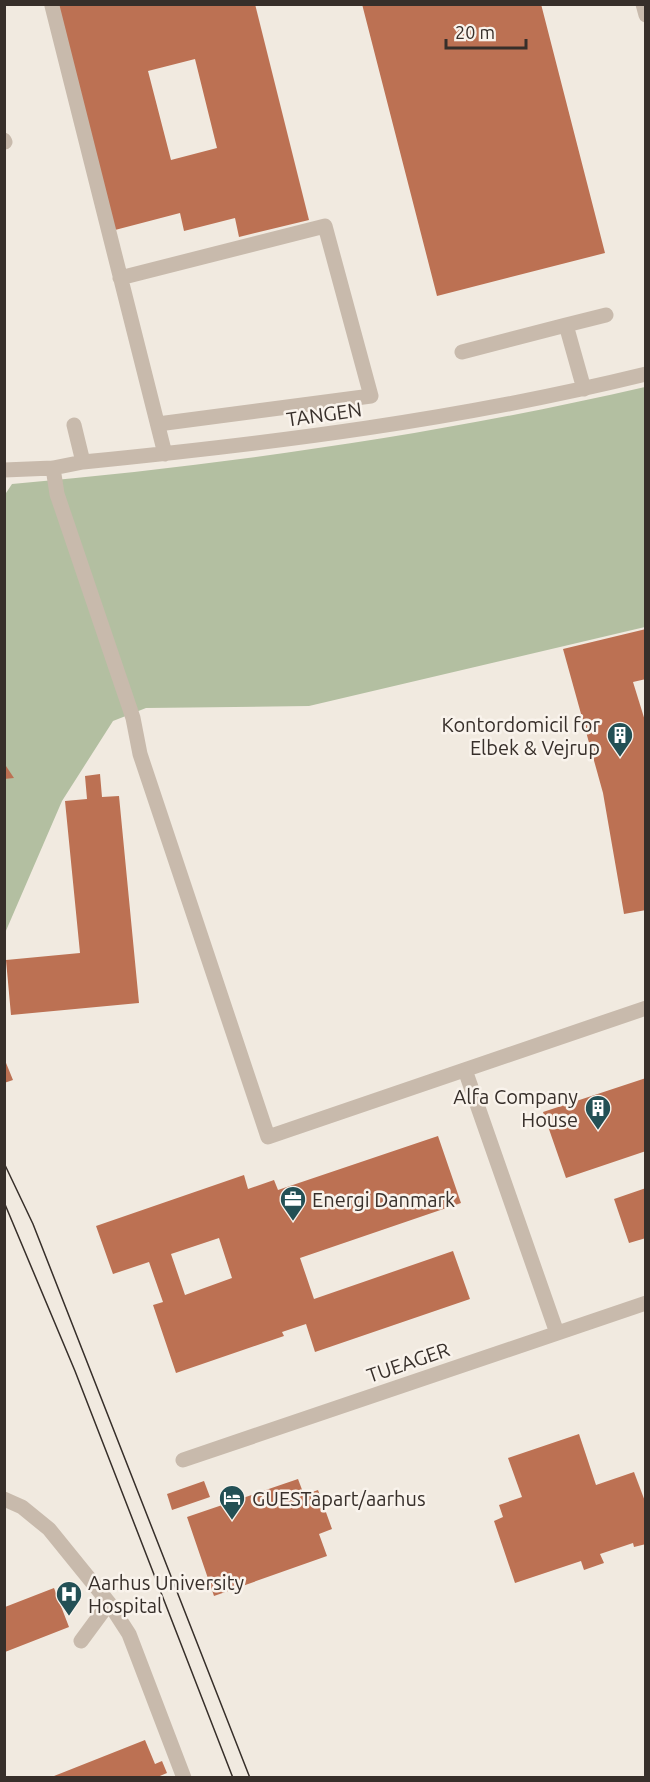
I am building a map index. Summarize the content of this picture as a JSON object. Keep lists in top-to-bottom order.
{
  "streets": {
    "street": ["TANGEN", "TUEAGER"]
  },
  "places": {
    "building": ["Kontordomicil for Elbek & Vejrup", "Alfa Company House"],
    "office": ["Energi Danmark"],
    "hotel": ["GUESTapart/aarhus"],
    "hospital": ["Aarhus University Hospital"]
  },
  "scale_bar": "20 m"
}
